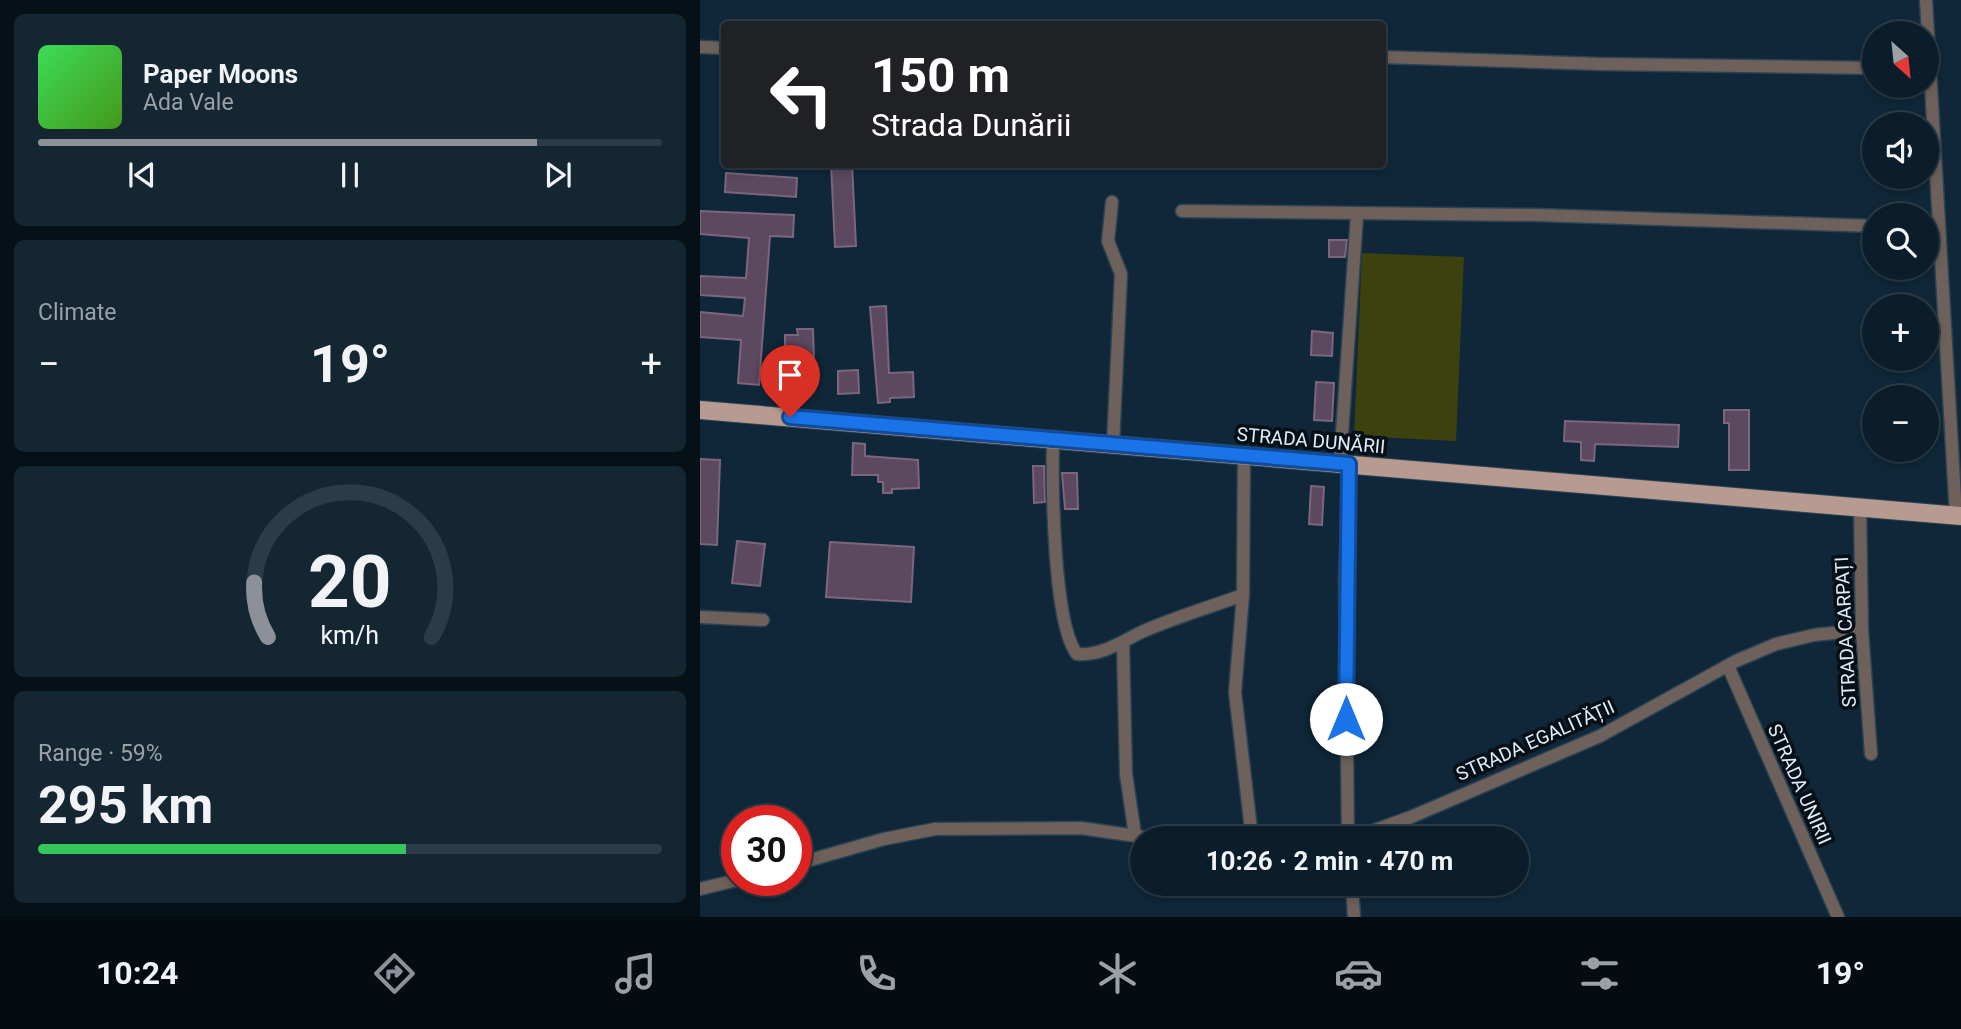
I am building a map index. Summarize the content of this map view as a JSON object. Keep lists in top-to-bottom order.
{
  "streets": {
    "main road": ["STRADA DUNĂRII"],
    "street": ["STRADA CARPAȚI", "STRADA EGALITĂȚII", "STRADA UNIRII"]
  },
  "crossings": [
    ["STRADA DUNĂRII", "STRADA CARPAȚI"],
    ["STRADA DUNĂRII", "STRADA EGALITĂȚII"],
    ["STRADA CARPAȚI", "STRADA EGALITĂȚII"],
    ["STRADA EGALITĂȚII", "STRADA UNIRII"]
  ],
  "north": "bottom right",
  "page": {
    "map_buttons": ["+", "−"],
    "turn": ["150 m", "Strada Dunării"],
    "song": ["Paper Moons", "Ada Vale"],
    "tile": [
      "Climate",
      ["Range · 59%", "295 km"]
    ],
    "heat": ["−", "19°", "+"],
    "limit": "30",
    "trip": "10:26 · 2 min · 470 m",
    "tabs": ["10:24", "19°"],
    "gauge": ["20", "km/h"]
  }
}
